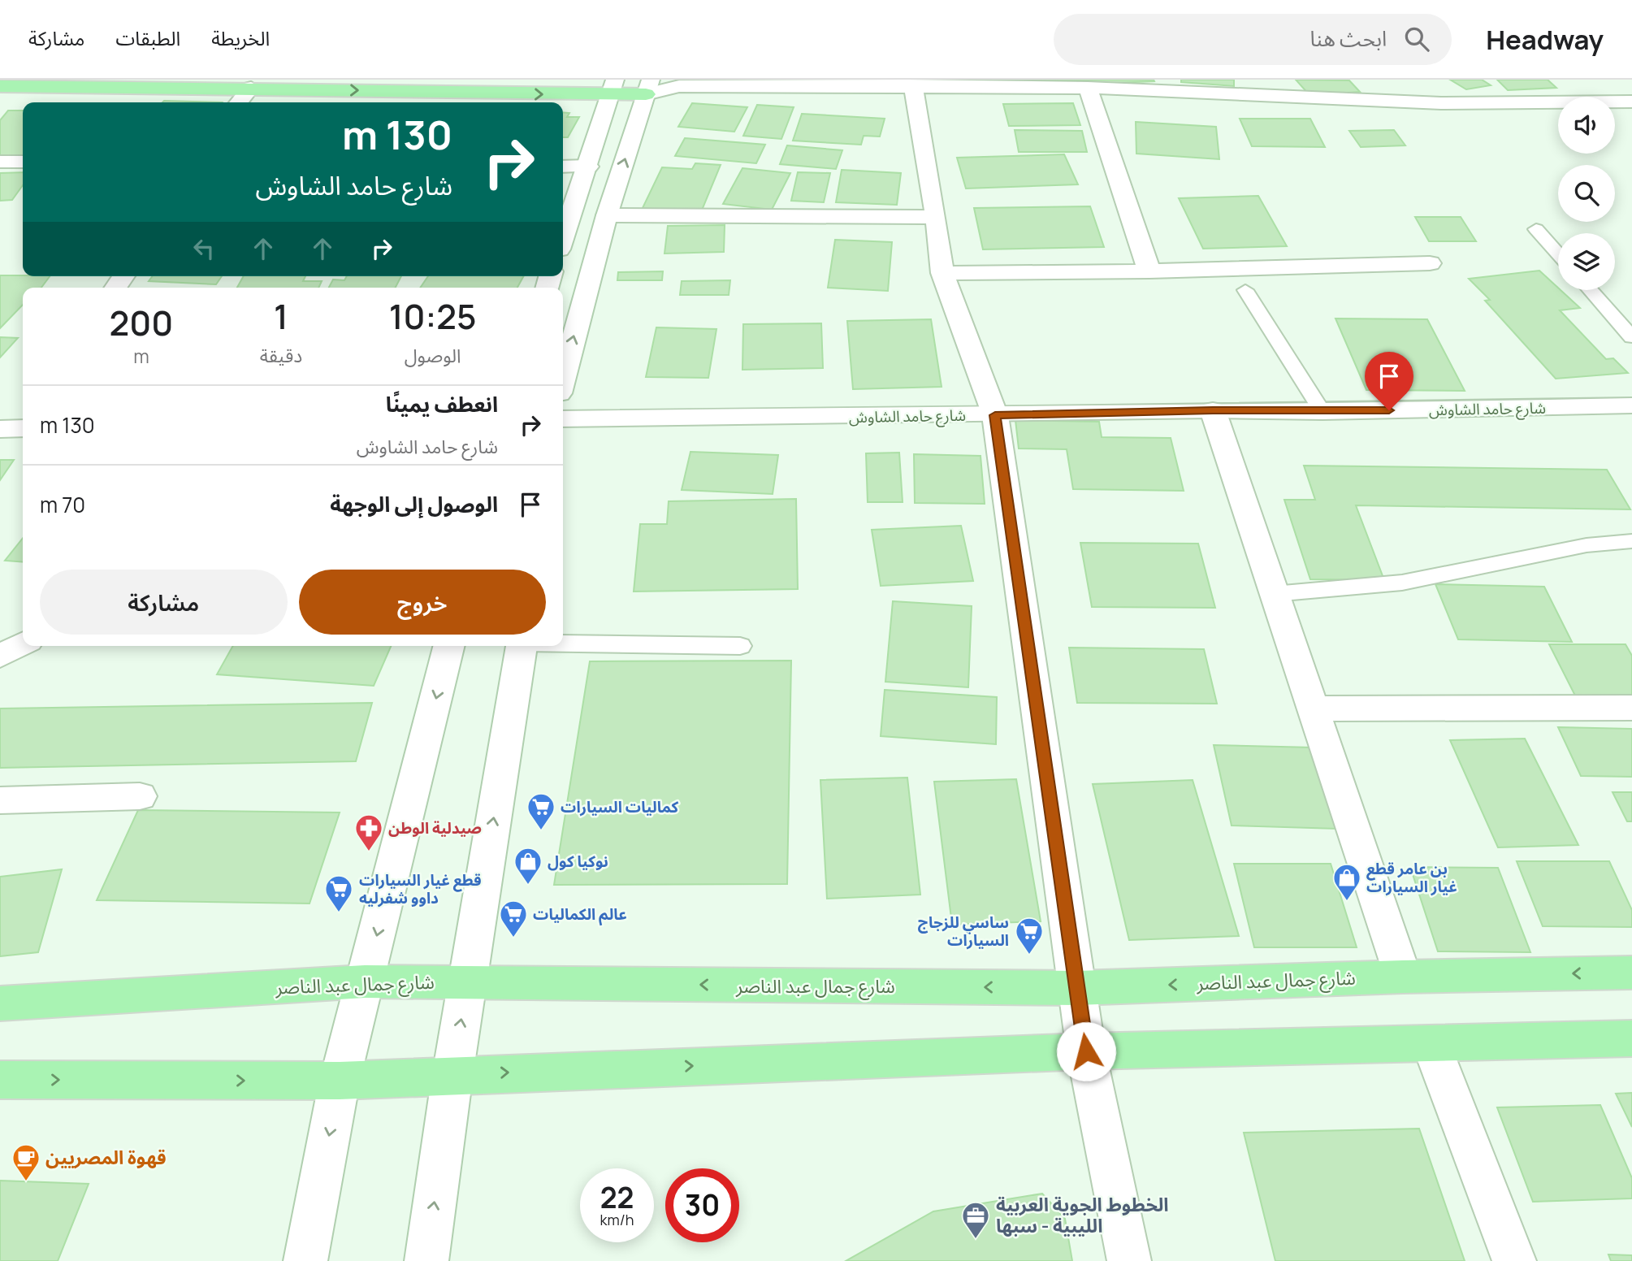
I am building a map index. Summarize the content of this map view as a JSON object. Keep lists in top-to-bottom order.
{
  "streets": {
    "main road": ["شارع جمال عبد الناصر"],
    "street": ["شارع حامد الشاوش"]
  },
  "places": {
    "supermarket": [
      "كماليات السيارات",
      "قطع غيار السيارات داوو شفرليه",
      "عالم الكماليات",
      "ساسي للزجاج السيارات"
    ],
    "pharmacy": ["صيدلية الوطن"],
    "shop": ["نوكيا كول", "بن عامر قطع غيار السيارات"],
    "cafe": ["قهوة المصريين"],
    "office": ["الخطوط الجوية العربية الليبية - سبها"]
  },
  "page": {
    "header": "Headway",
    "search": "ابحث هنا",
    "nav": ["الخريطة", "الطبقات", "مشاركة"],
    "turn": ["130 m", "شارع حامد الشاوش"],
    "eta": [
      "10:25",
      "الوصول",
      "1",
      "دقيقة",
      "200",
      "m"
    ],
    "list": [
      {
        "name": "انعطف يمينًا",
        "note": "شارع حامد الشاوش",
        "value": "130 m"
      },
      {
        "name": "الوصول إلى الوجهة",
        "value": "70 m"
      }
    ],
    "buttons": ["خروج", "مشاركة"],
    "speed": "22 km/h",
    "limit": "30"
  }
}
